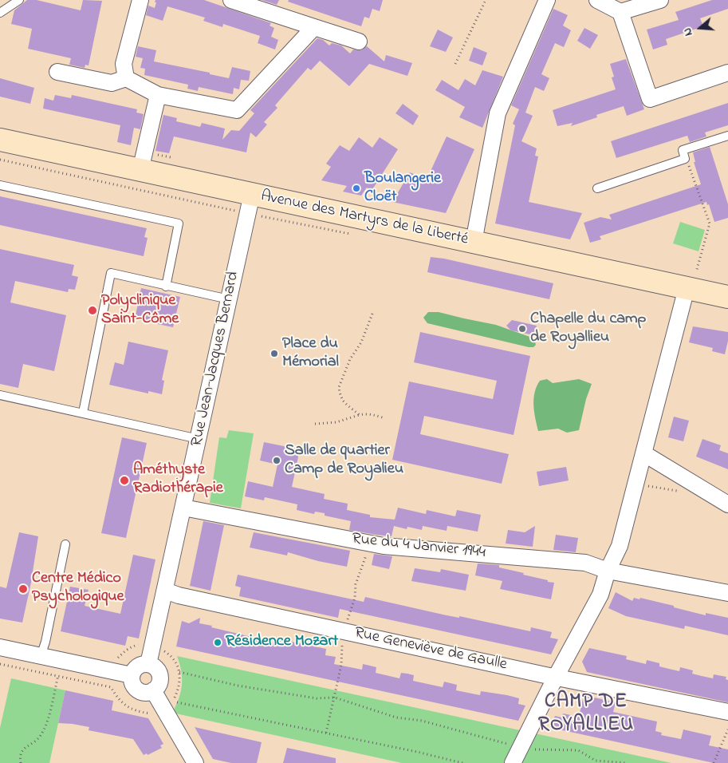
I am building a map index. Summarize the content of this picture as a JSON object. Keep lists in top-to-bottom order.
{
  "streets": {
    "street": [
      "Avenue des Martyrs de la Liberté",
      "Rue Jean-Jacques Bernard",
      "Rue du 4 Janvier 1944",
      "Rue Geneviève de Gaulle"
    ]
  },
  "crossings": [
    ["Avenue des Martyrs de la Liberté", "Rue Jean-Jacques Bernard"],
    ["Rue Jean-Jacques Bernard", "Rue du 4 Janvier 1944"],
    ["Rue Jean-Jacques Bernard", "Rue Geneviève de Gaulle"]
  ],
  "districts": ["CAMP DE ROYALLIEU"],
  "places": [
    "Boulangerie Cloët",
    "Polyclinique Saint-Côme",
    "Chapelle du camp de Royallieu",
    "Place du Mémorial",
    "Salle de quartier Camp de Royalieu",
    "Améthyste Radiothérapie",
    "Centre Médico Psychologique",
    "Résidence Mozart"
  ],
  "north": "left"
}
